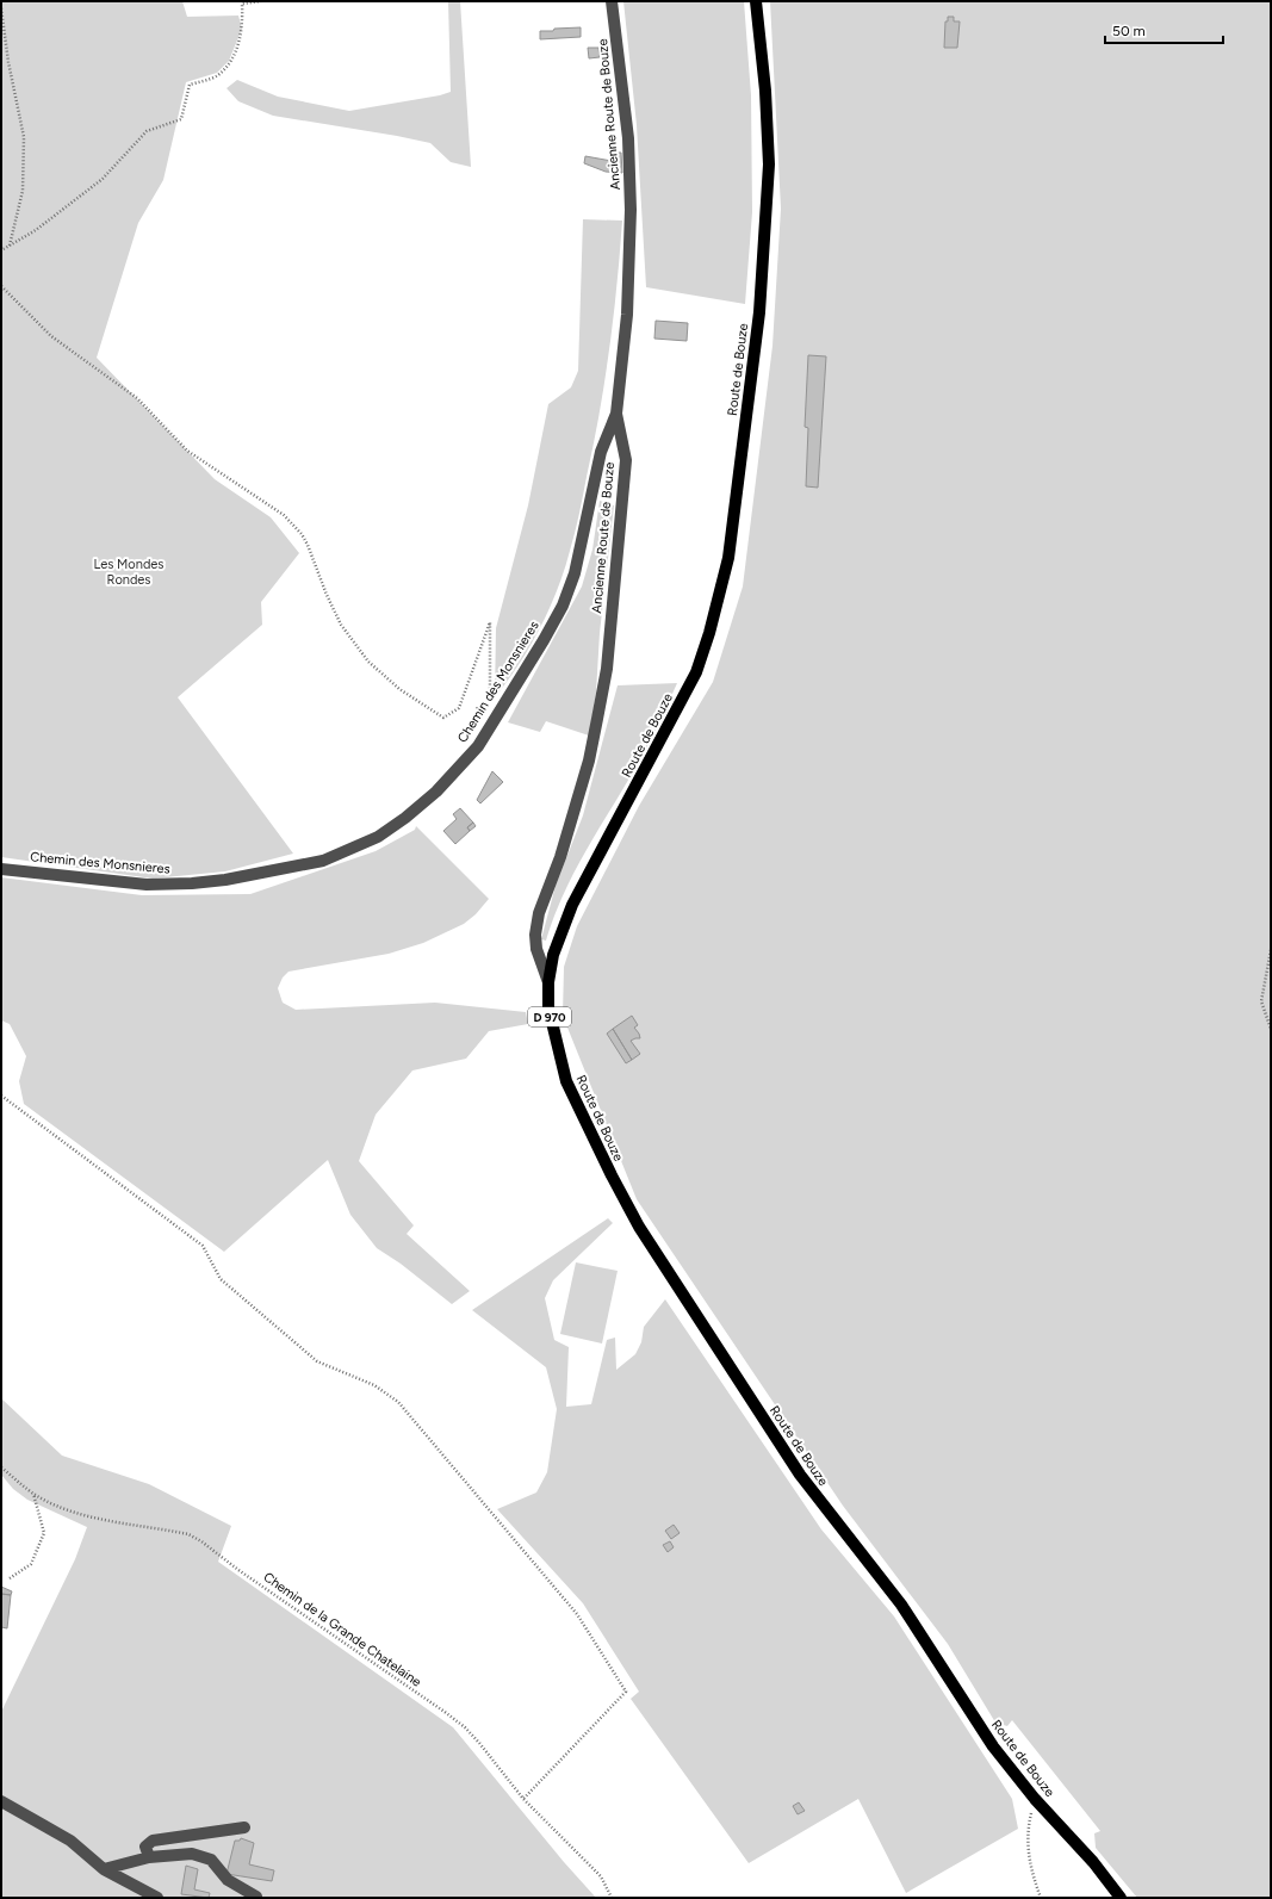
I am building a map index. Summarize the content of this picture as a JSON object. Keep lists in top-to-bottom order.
{
  "streets": {
    "main road": ["Route de Bouze", "D 970"],
    "street": ["Ancienne Route de Bouze", "Chemin des Monsnieres"],
    "path": ["Chemin de la Grande Chatelaine"]
  },
  "crossings": [
    ["Ancienne Route de Bouze", "Route de Bouze"],
    ["Ancienne Route de Bouze", "Chemin des Monsnieres"]
  ],
  "parks": ["Les Mondes Rondes"],
  "scale_bar": "50 m"
}
